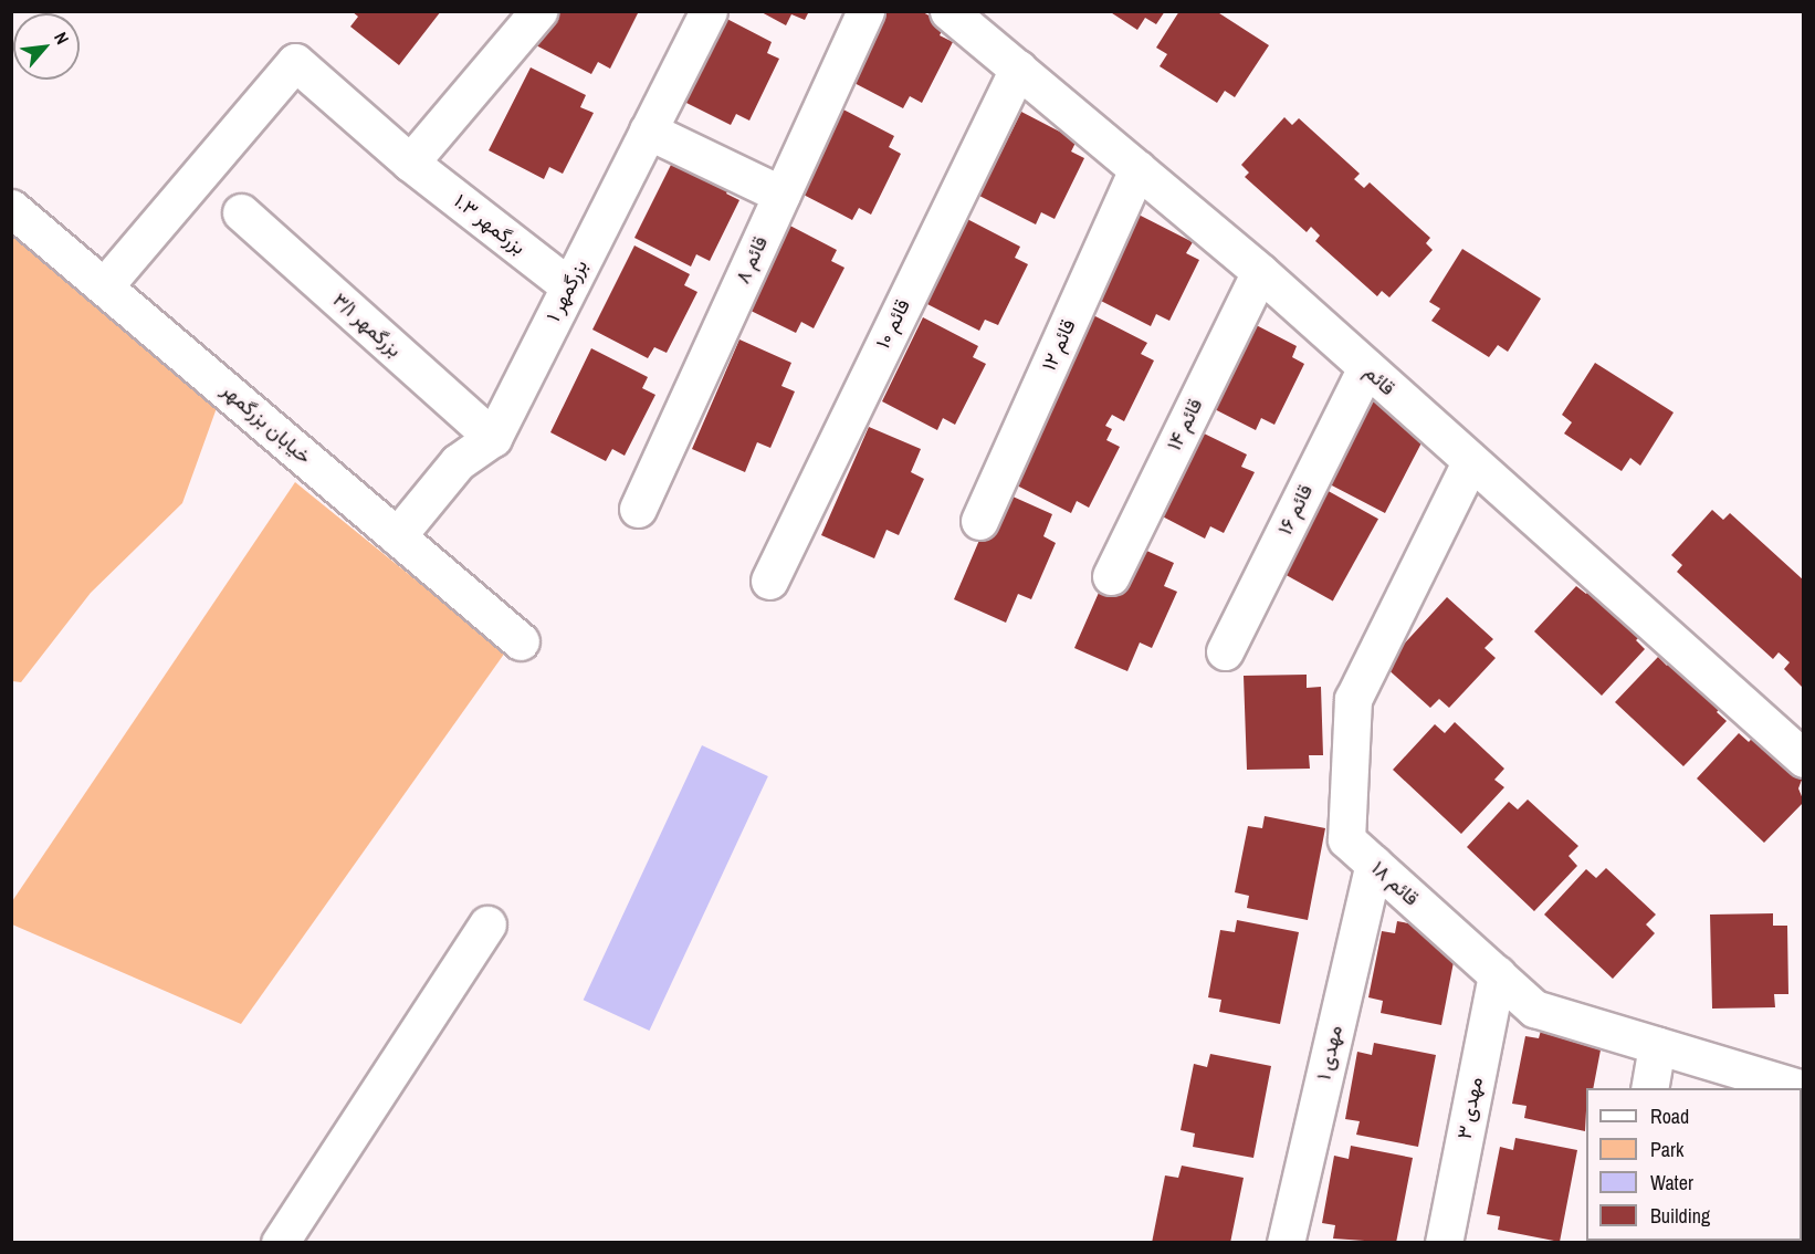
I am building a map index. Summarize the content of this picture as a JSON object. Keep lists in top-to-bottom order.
{
  "streets": {
    "street": [
      "بزرگمهر ۱.۳",
      "قائم ۸",
      "بزرگمهر ۱",
      "قائم ۱۰",
      "بزرگمهر ۳/۱",
      "قائم ۱۲",
      "قائم",
      "خیابان بزرگمهر",
      "قائم ۱۴",
      "قائم ۱۶",
      "قائم ۱۸",
      "مهدی ۱",
      "مهدی ۳"
    ]
  },
  "crossings": [
    ["بزرگمهر ۱.۳", "بزرگمهر ۱"],
    ["بزرگمهر ۱.۳", "خیابان بزرگمهر"],
    ["بزرگمهر ۱", "بزرگمهر ۳/۱"],
    ["بزرگمهر ۱", "خیابان بزرگمهر"],
    ["قائم ۱۰", "قائم"],
    ["قائم ۱۲", "قائم"],
    ["قائم", "قائم ۱۴"],
    ["قائم", "قائم ۱۶"],
    ["قائم", "قائم ۱۸"],
    ["قائم ۱۸", "مهدی ۱"],
    ["قائم ۱۸", "مهدی ۳"]
  ],
  "legend": [
    "Road",
    "Park",
    "Water",
    "Building"
  ],
  "north": "top right"
}
